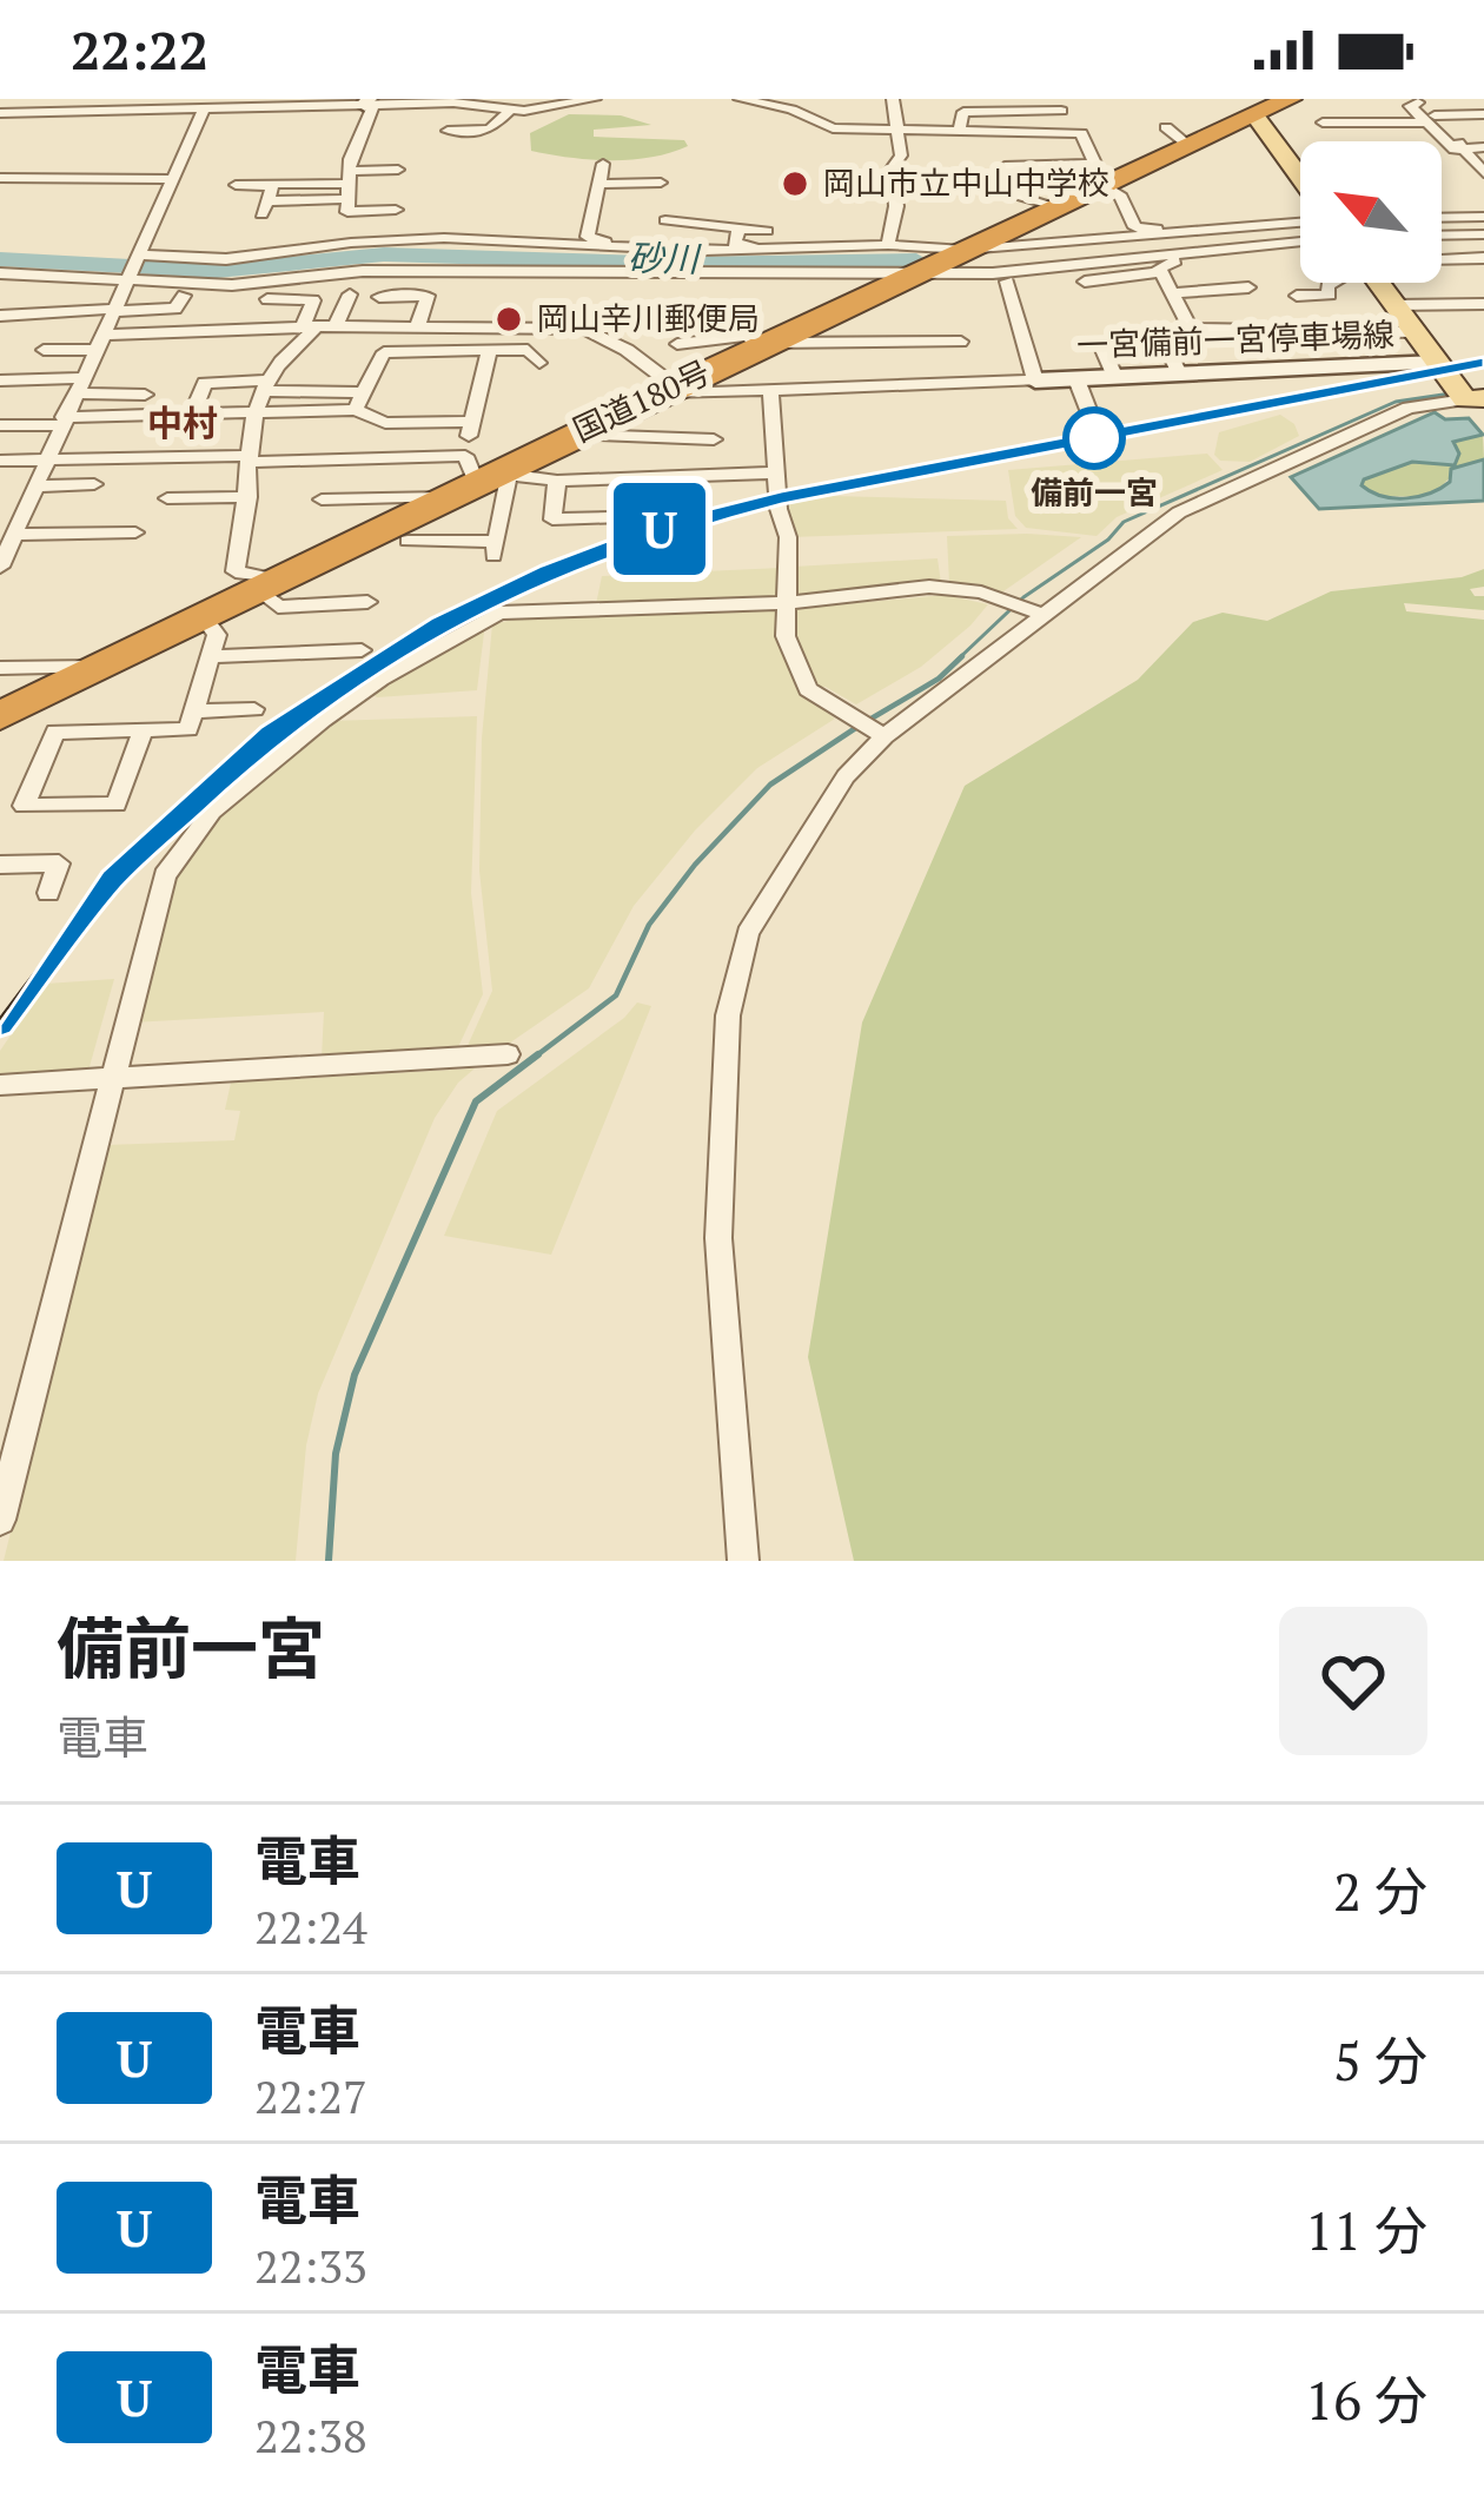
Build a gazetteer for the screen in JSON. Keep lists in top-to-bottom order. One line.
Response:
{"streets":{"highway":["国道180号"],"main road":["一宮備前一宮停車場線"]},"districts":["中村"],"water":["砂川"],"places":["岡山市立中山中学校","岡山辛川郵便局","備前一宮"],"north":"top left","page":{"status":"22:22","on_map":"U","heading":["備前一宮","電車"],"list":[{"mark":"U","name":"電車","note":"22:24","value":"2 分"},{"mark":"U","name":"電車","note":"22:27","value":"5 分"},{"mark":"U","name":"電車","note":"22:33","value":"11 分"},{"mark":"U","name":"電車","note":"22:38","value":"16 分"}]}}
